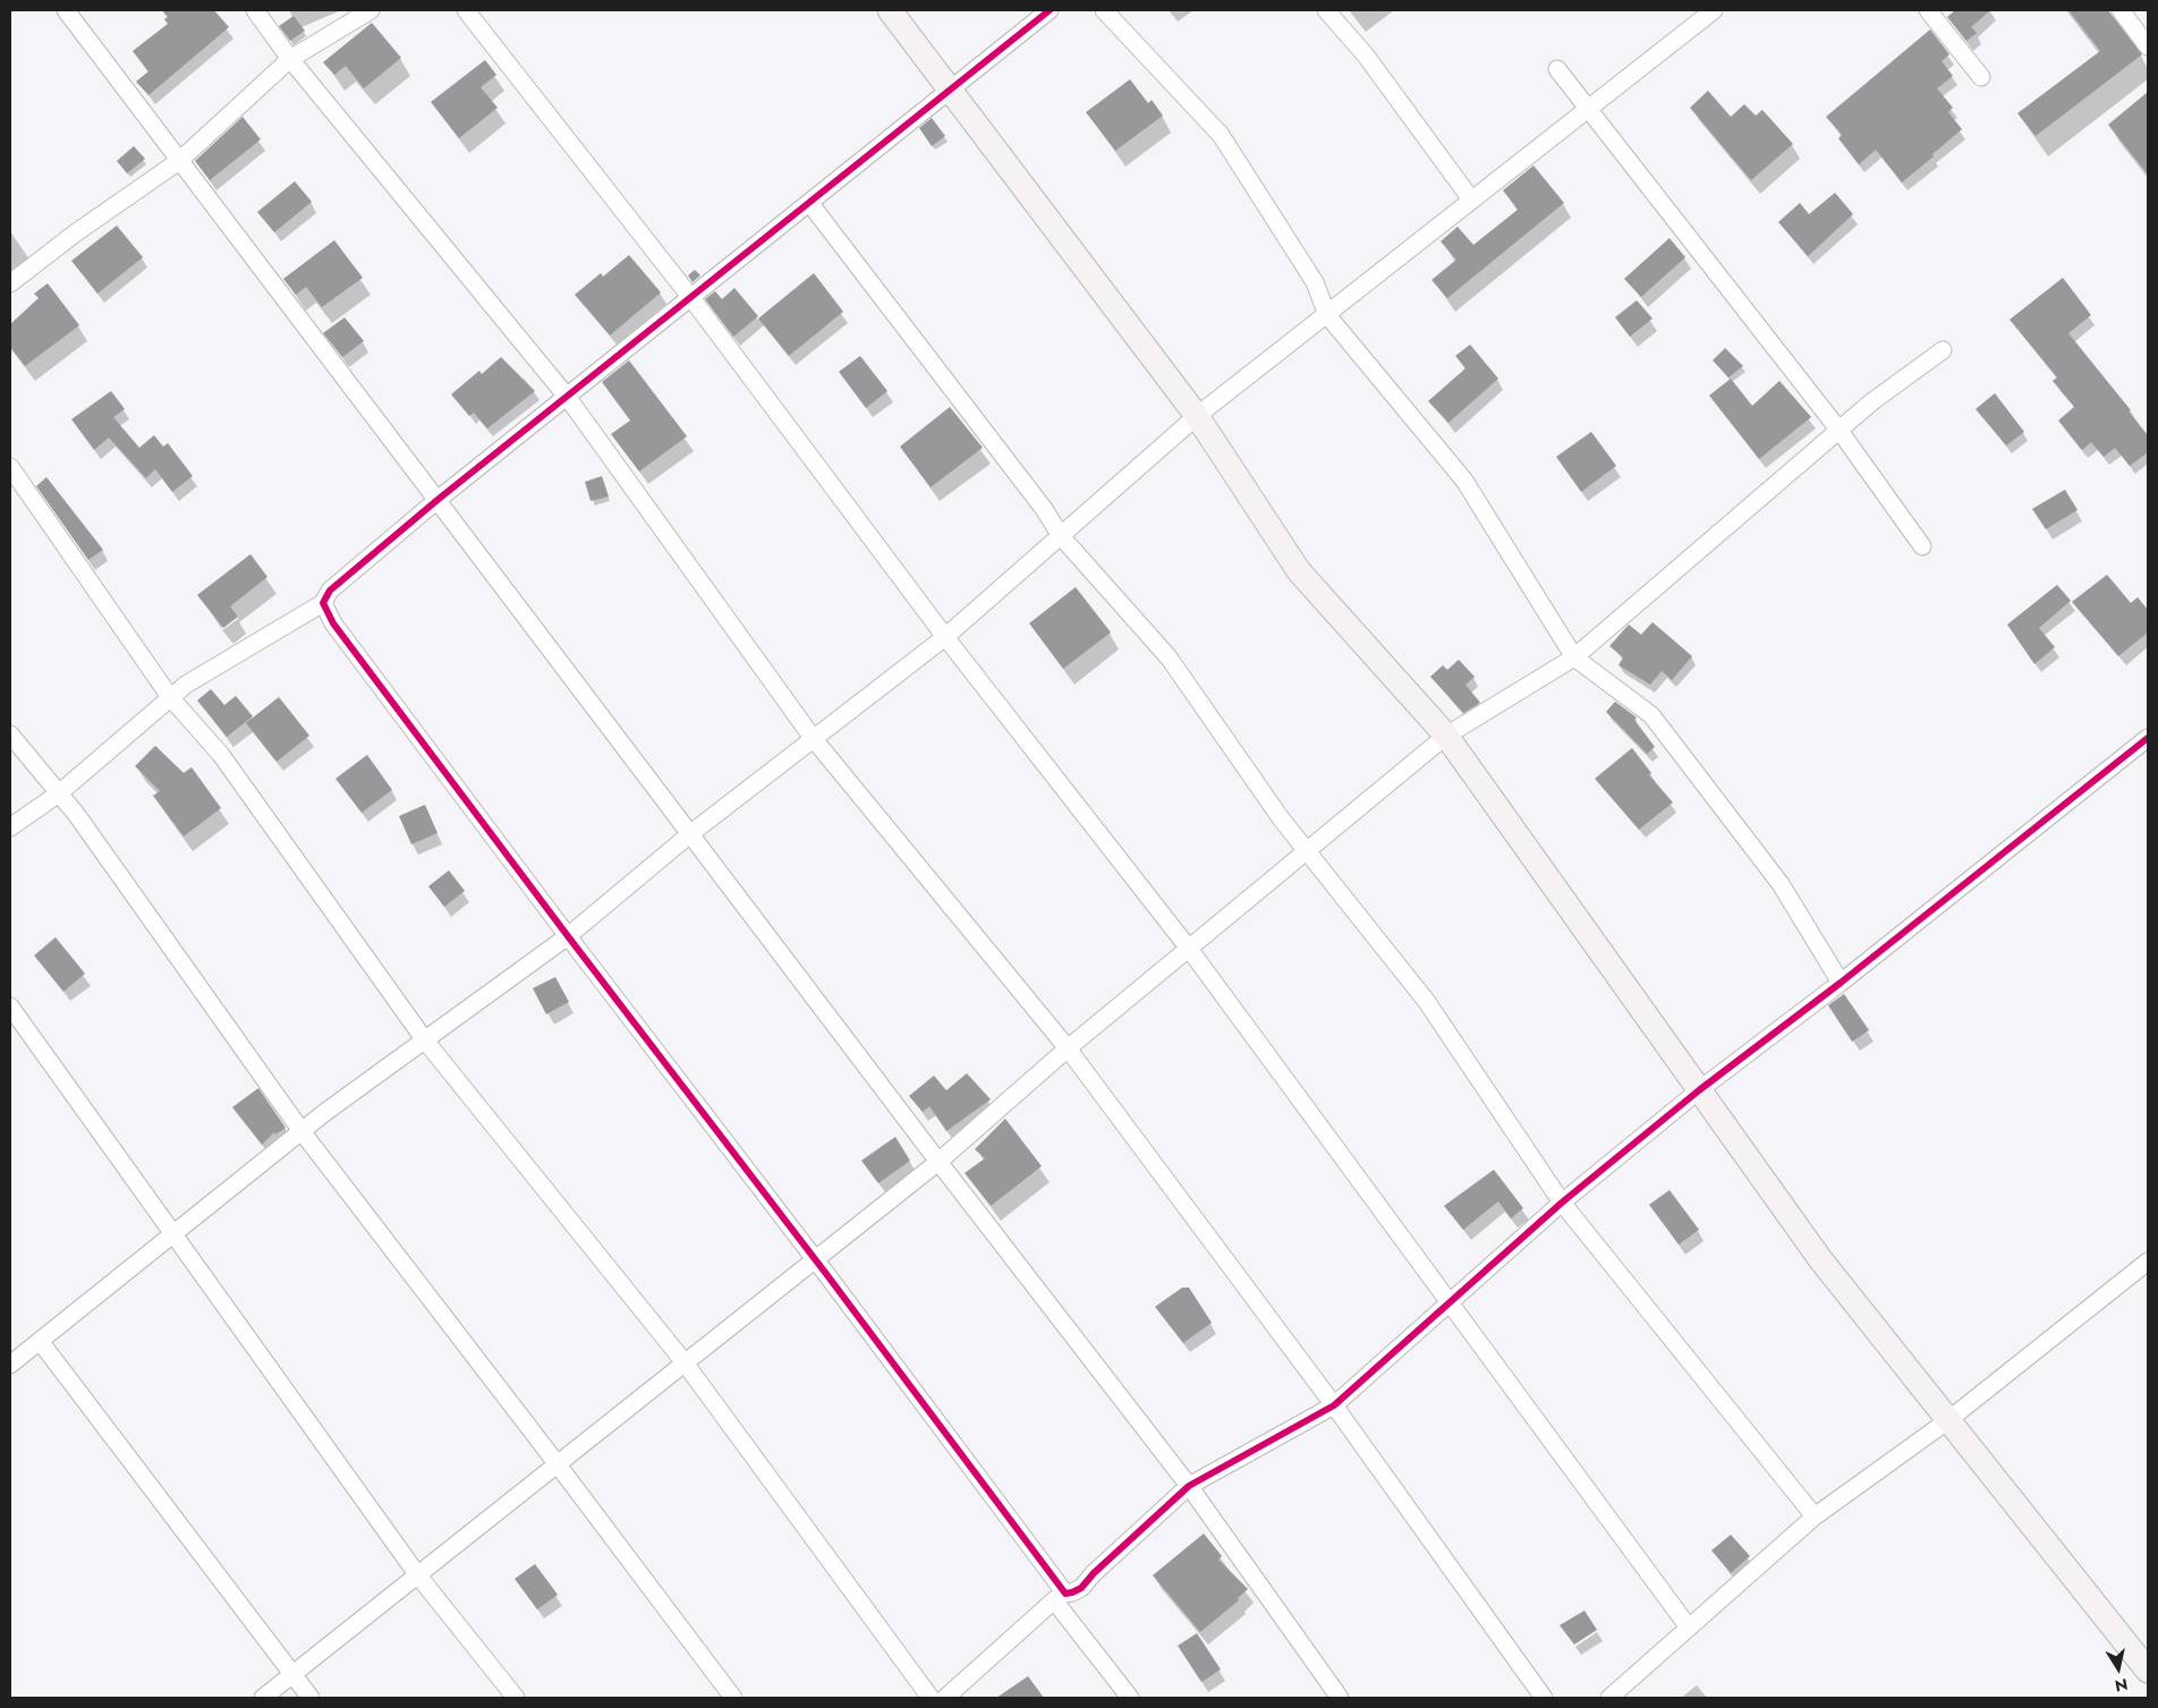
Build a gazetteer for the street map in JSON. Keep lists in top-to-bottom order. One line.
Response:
{"north":"bottom"}
